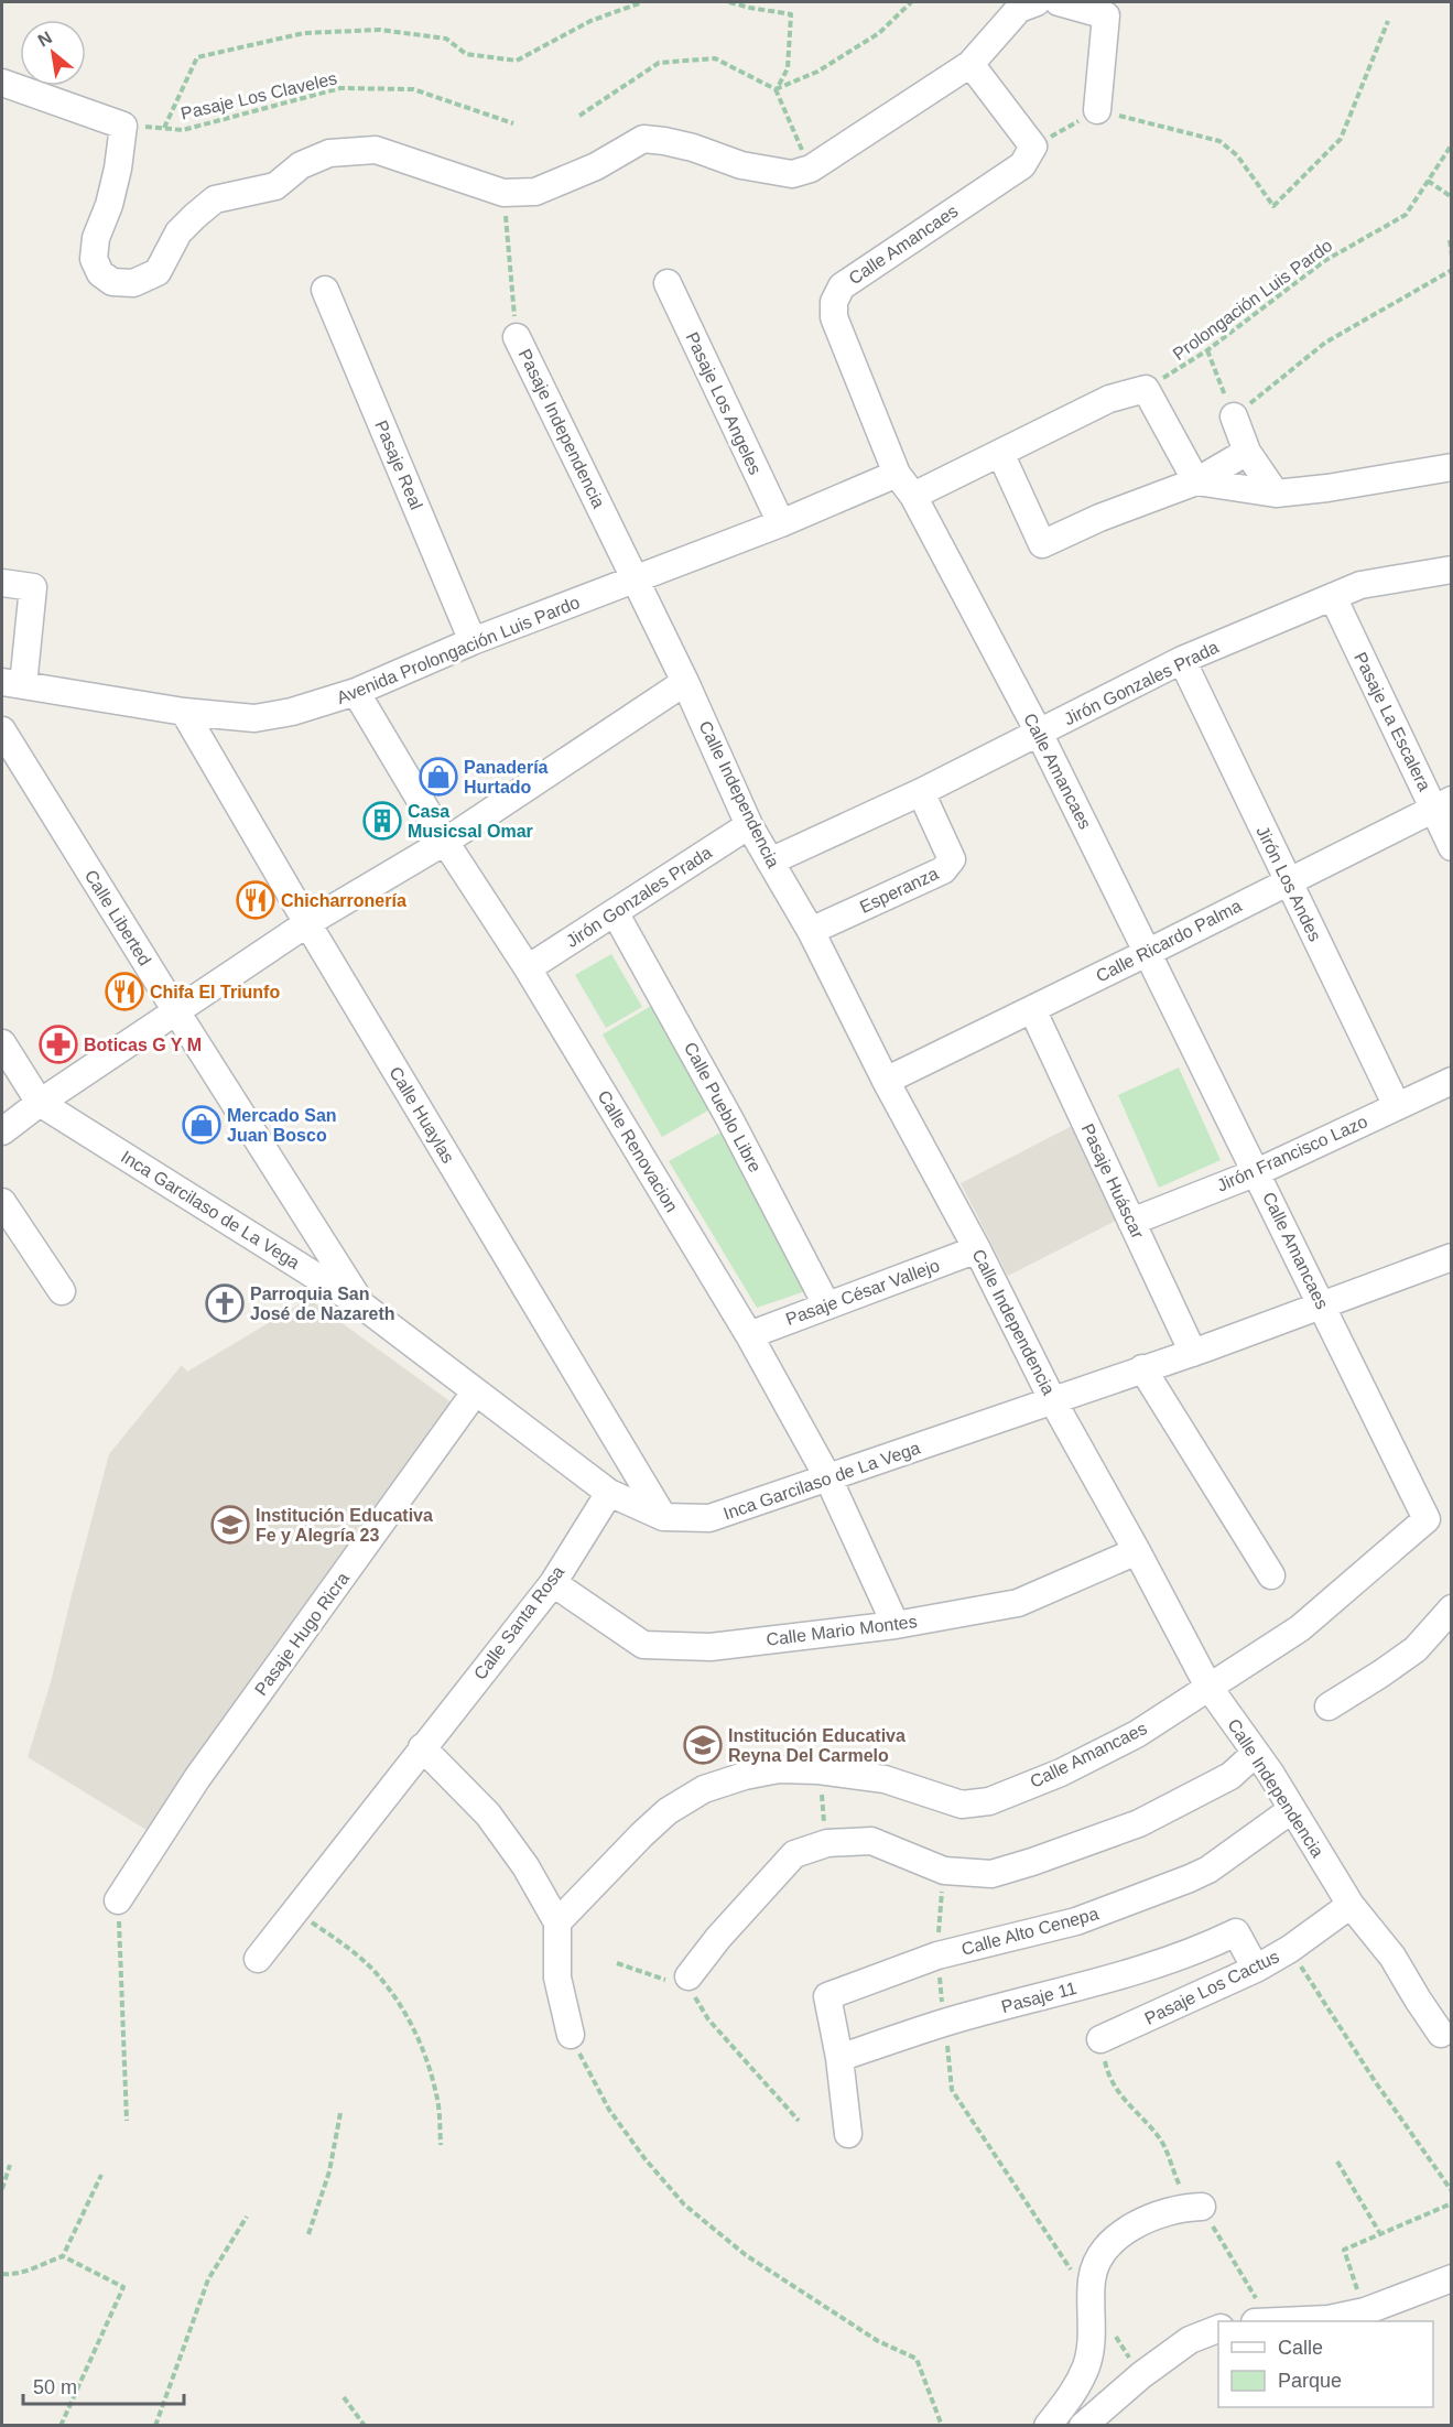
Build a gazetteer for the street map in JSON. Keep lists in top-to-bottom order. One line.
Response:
{"streets":{"street":["Calle Amancaes","Pasaje Los Angeles","Pasaje Independencia","Pasaje Real","Avenida Prolongación Luis Pardo","Jirón Gonzales Prada","Pasaje La Escalera","Calle Independencia","Jirón Los Andes","Esperanza","Calle Liberted","Calle Ricardo Palma","Calle Pueblo Libre","Calle Huaylas","Calle Renovacion","Jirón Francisco Lazo","Pasaje Huáscar","Inca Garcilaso de La Vega","Pasaje César Vallejo","Calle Santa Rosa","Calle Mario Montes","Pasaje Hugo Ricra","Calle Alto Cenepa","Pasaje Los Cactus","Pasaje 11"],"path":["Pasaje Los Claveles","Prolongación Luis Pardo"]},"crossings":[["Calle Amancaes","Avenida Prolongación Luis Pardo"],["Calle Amancaes","Jirón Gonzales Prada"],["Calle Amancaes","Calle Independencia"],["Calle Amancaes","Calle Ricardo Palma"],["Calle Amancaes","Jirón Francisco Lazo"],["Calle Amancaes","Inca Garcilaso de La Vega"],["Pasaje Los Angeles","Avenida Prolongación Luis Pardo"],["Pasaje Independencia","Avenida Prolongación Luis Pardo"],["Pasaje Independencia","Calle Independencia"],["Pasaje Real","Avenida Prolongación Luis Pardo"],["Avenida Prolongación Luis Pardo","Calle Independencia"],["Avenida Prolongación Luis Pardo","Calle Huaylas"],["Avenida Prolongación Luis Pardo","Calle Renovacion"],["Jirón Gonzales Prada","Pasaje La Escalera"],["Jirón Gonzales Prada","Calle Independencia"],["Jirón Gonzales Prada","Jirón Los Andes"],["Jirón Gonzales Prada","Esperanza"],["Jirón Gonzales Prada","Calle Pueblo Libre"],["Jirón Gonzales Prada","Calle Renovacion"],["Pasaje La Escalera","Calle Ricardo Palma"],["Calle Independencia","Esperanza"],["Calle Independencia","Calle Ricardo Palma"],["Calle Independencia","Inca Garcilaso de La Vega"],["Calle Independencia","Pasaje César Vallejo"],["Calle Independencia","Calle Mario Montes"],["Calle Independencia","Calle Alto Cenepa"],["Calle Independencia","Pasaje Los Cactus"],["Jirón Los Andes","Calle Ricardo Palma"],["Jirón Los Andes","Jirón Francisco Lazo"],["Calle Liberted","Inca Garcilaso de La Vega"],["Calle Ricardo Palma","Pasaje Huáscar"],["Calle Pueblo Libre","Pasaje César Vallejo"],["Calle Huaylas","Inca Garcilaso de La Vega"],["Calle Renovacion","Inca Garcilaso de La Vega"],["Calle Renovacion","Pasaje César Vallejo"],["Calle Renovacion","Calle Mario Montes"],["Jirón Francisco Lazo","Pasaje Huáscar"],["Pasaje Huáscar","Inca Garcilaso de La Vega"],["Inca Garcilaso de La Vega","Calle Santa Rosa"],["Inca Garcilaso de La Vega","Pasaje Hugo Ricra"],["Calle Santa Rosa","Calle Mario Montes"],["Calle Alto Cenepa","Pasaje 11"],["Pasaje Los Cactus","Pasaje 11"]],"places":{"shop":["Panadería Hurtado","Mercado San Juan Bosco"],"building":["Casa Musicsal Omar"],"restaurant":["Chicharronería","Chifa El Triunfo"],"pharmacy":["Boticas G Y M"],"church":["Parroquia San José de Nazareth"],"school or university":["Institución Educativa Fe y Alegría 23","Institución Educativa Reyna Del Carmelo"]},"legend":["Calle","Parque"],"scale_bar":"50 m","north":"top left"}
